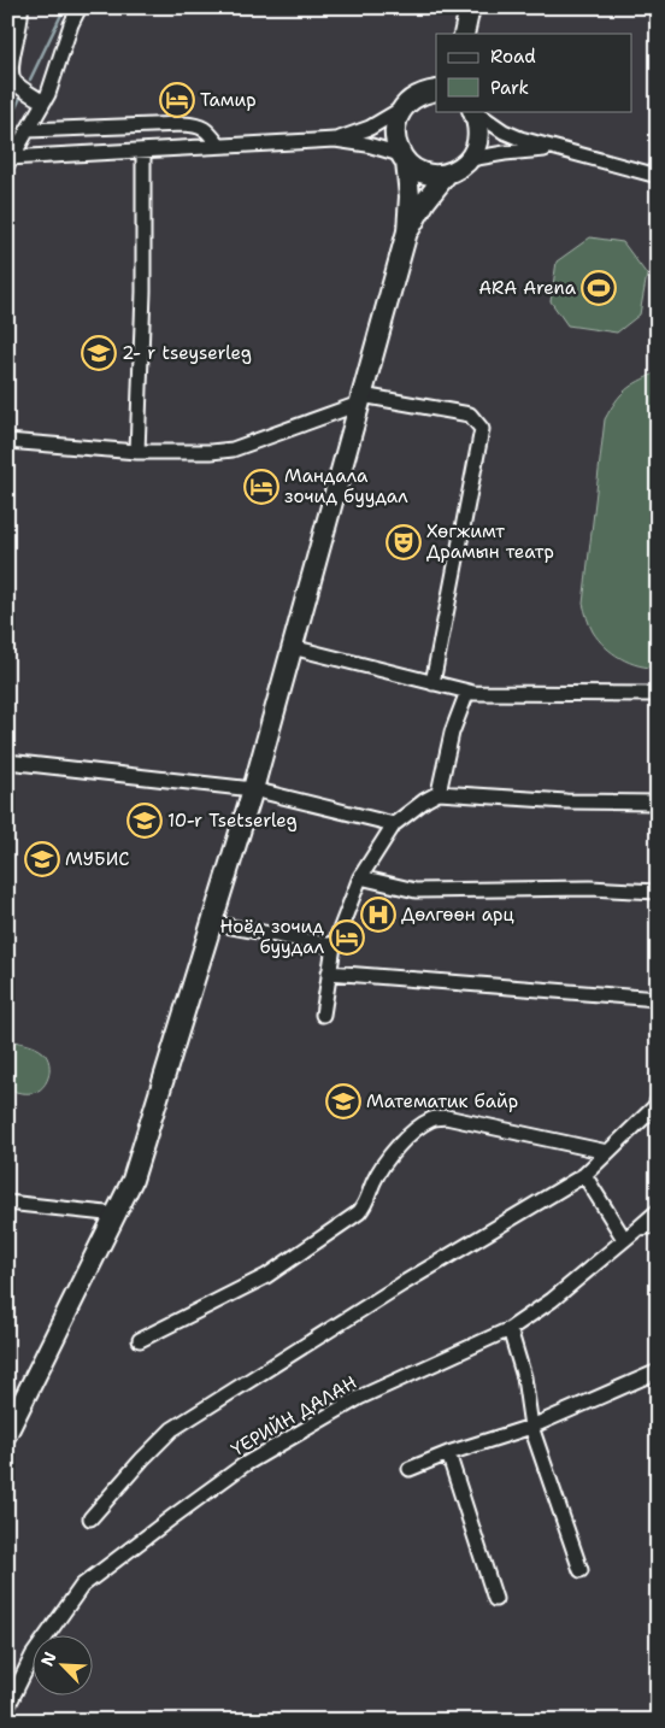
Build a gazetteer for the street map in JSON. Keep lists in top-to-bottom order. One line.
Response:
{"streets":{"street":["ҮЕРИЙН ДАЛАН"]},"places":{"hotel":["Тамир","Мандала зочид буудал","Ноёд зочид буудал"],"sports":["ARA Arena"],"school or university":["2- r tseyserleg","10-r Tsetserleg","МУБИС","Математик байр"],"theatre":["Хөгжимт Драмын театр"],"hospital":["Дөлгөөн арц"]},"legend":["Road","Park"],"north":"top left"}
